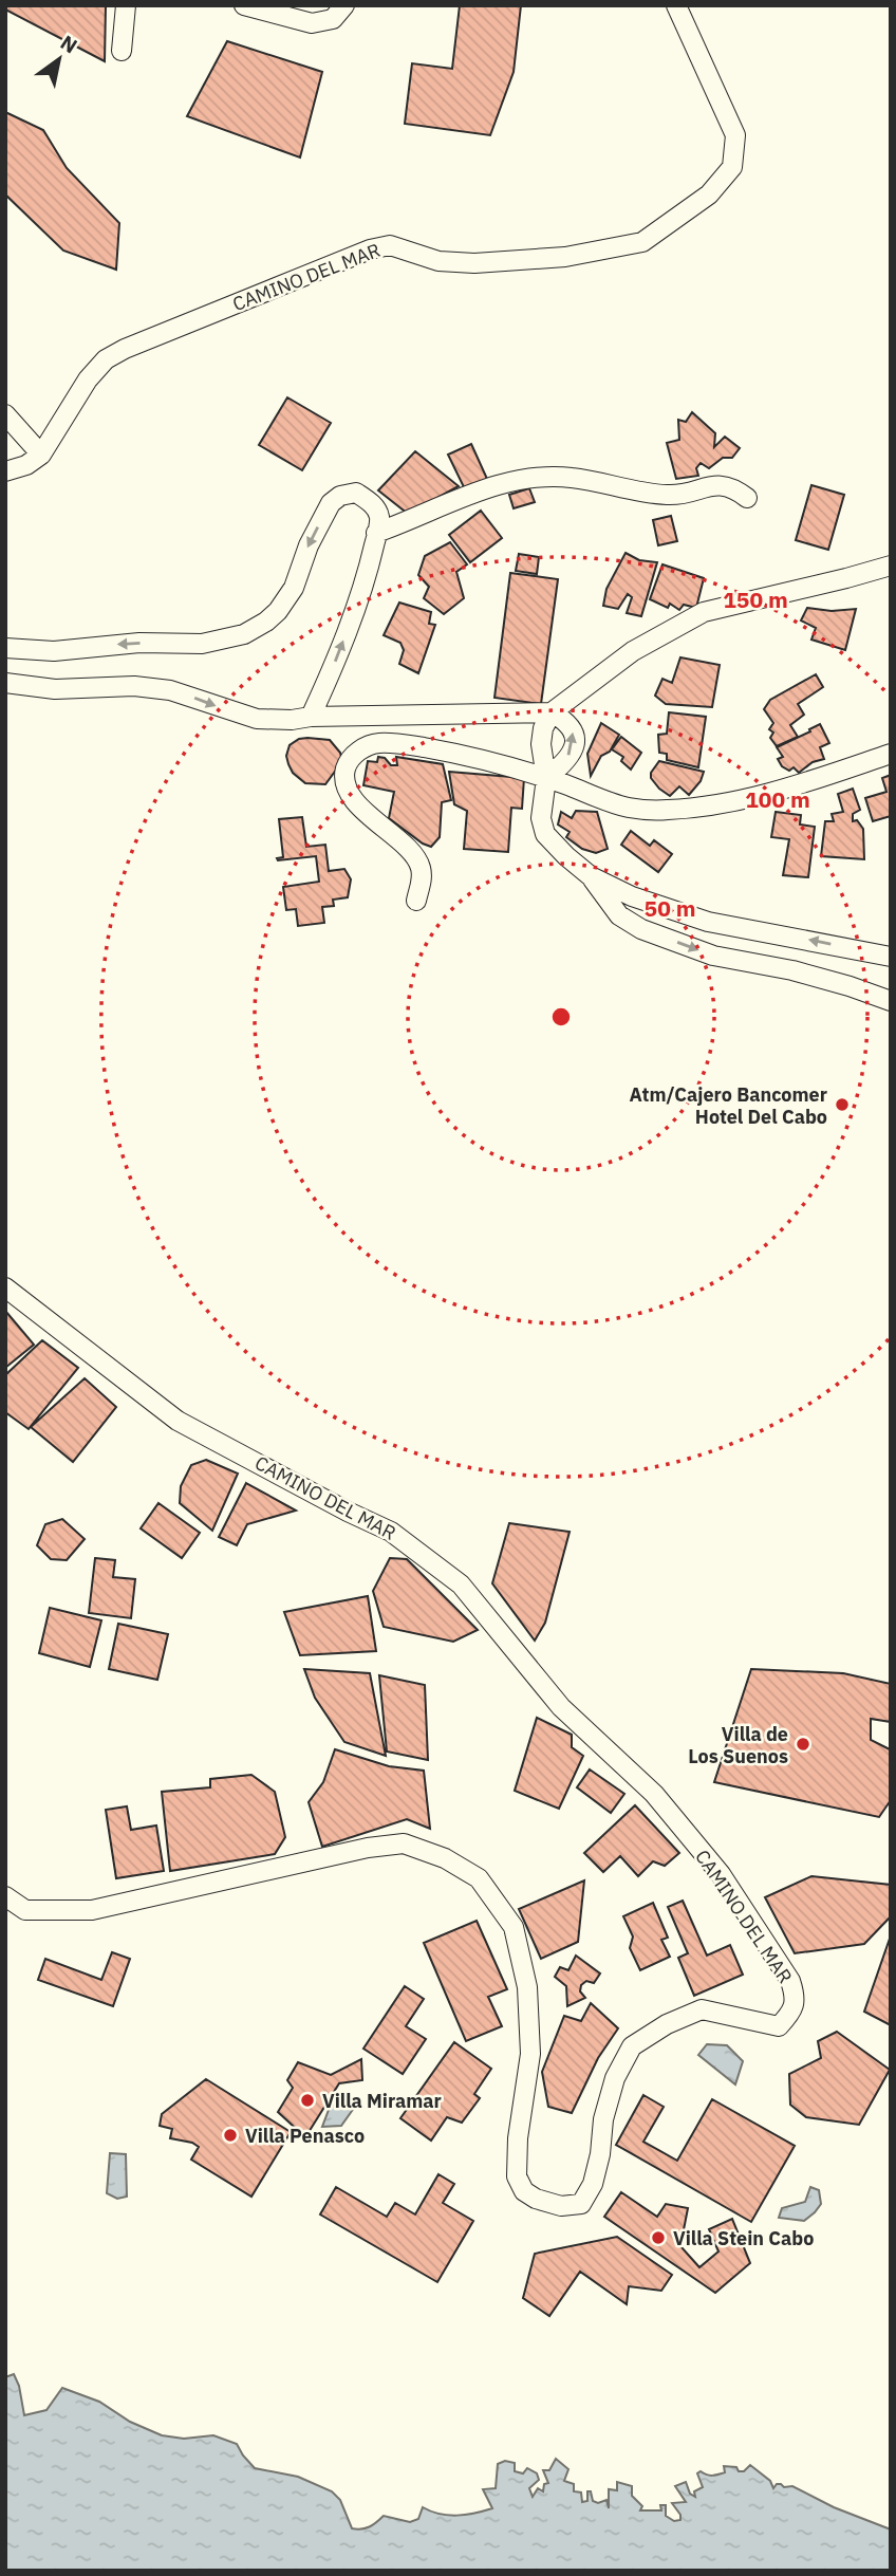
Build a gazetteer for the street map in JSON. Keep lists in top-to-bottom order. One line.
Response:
{"streets":{"street":["CAMINO DEL MAR"]},"places":["Atm/Cajero Bancomer Hotel Del Cabo","Villa de Los Suenos","Villa Miramar","Villa Penasco","Villa Stein Cabo"],"north":"top right","rings":["150 m","100 m","50 m"]}
